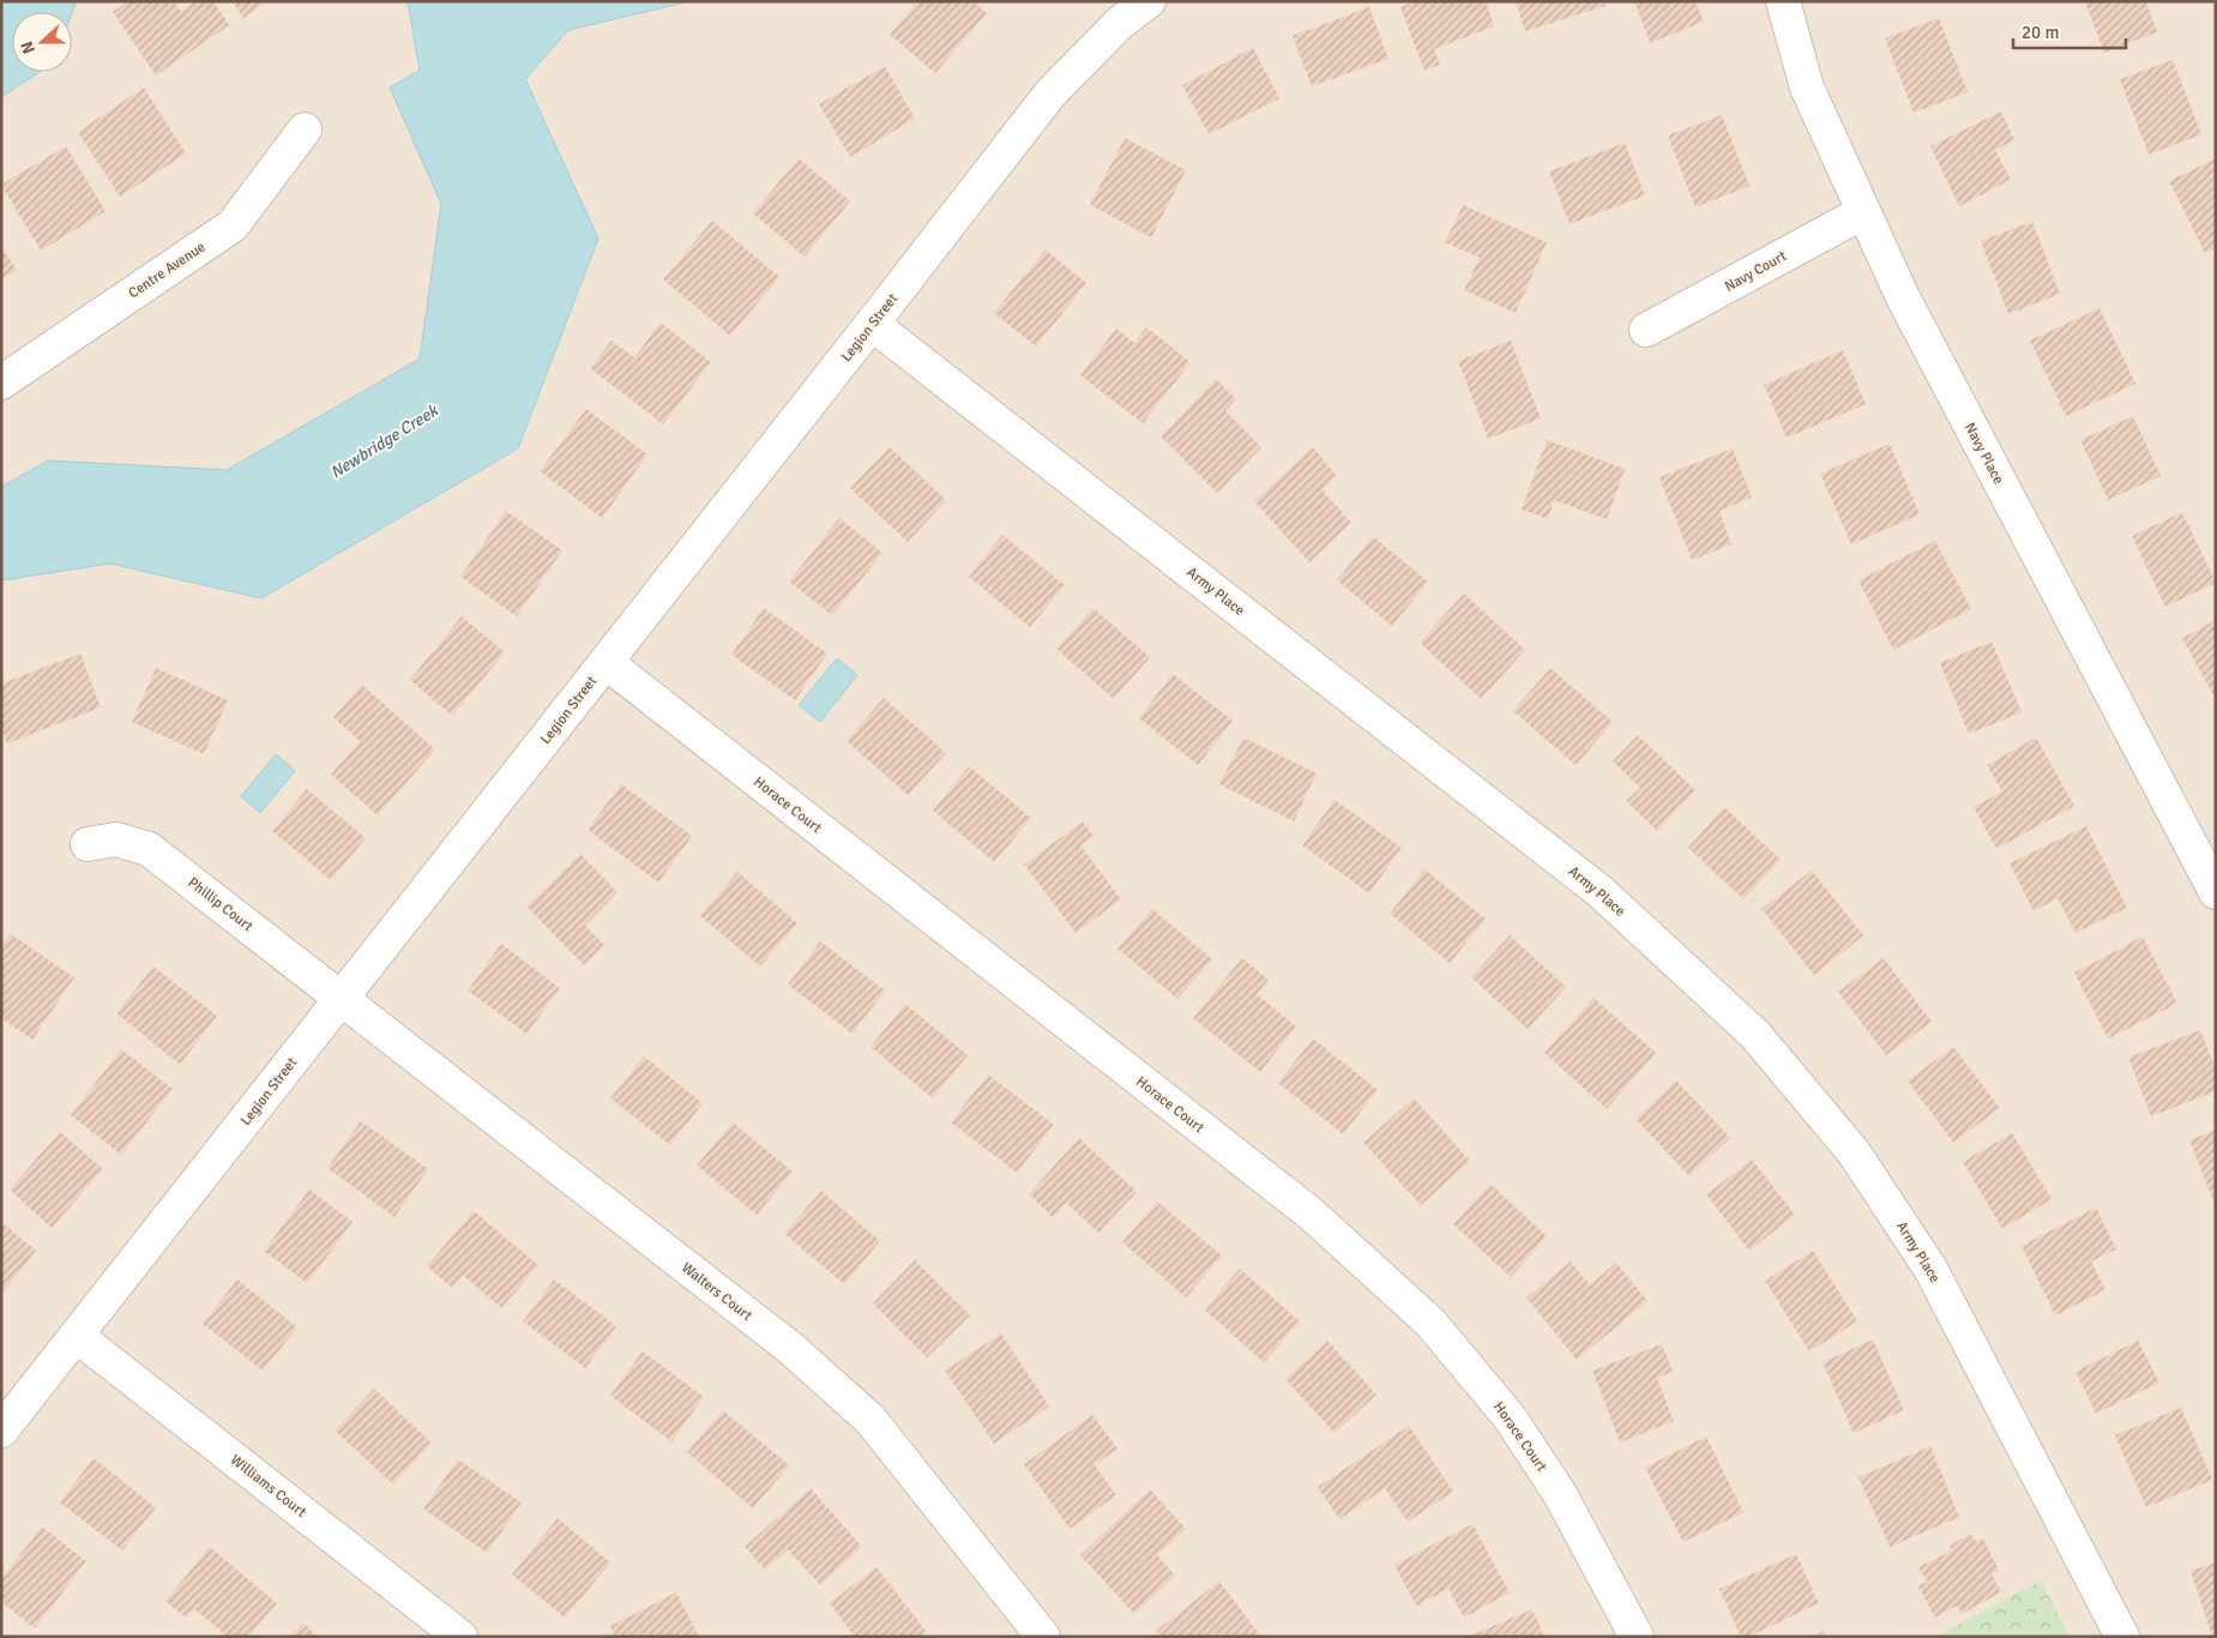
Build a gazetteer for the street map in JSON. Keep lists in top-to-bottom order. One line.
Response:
{"streets":{"street":["Centre Avenue","Navy Court","Legion Street","Navy Place","Army Place","Horace Court","Phillip Court","Walters Court","Williams Court"]},"crossings":[["Navy Court","Navy Place"],["Legion Street","Army Place"],["Legion Street","Horace Court"],["Legion Street","Phillip Court"],["Legion Street","Walters Court"],["Legion Street","Williams Court"],["Phillip Court","Walters Court"]],"water":["Newbridge Creek"],"scale_bar":"20 m","north":"left"}
